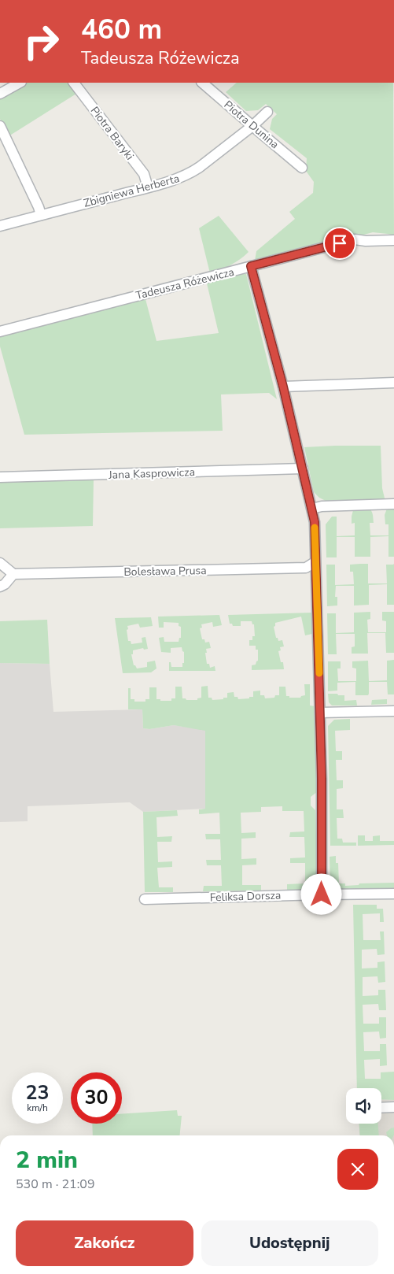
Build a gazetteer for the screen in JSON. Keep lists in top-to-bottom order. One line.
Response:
{"streets":{"street":["Piotra Dunina","Piotra Baryki","Zbigniewa Herberta","Tadeusza Różewicza","Jana Kasprowicza","Bolesława Prusa","Feliksa Dorsza"]},"crossings":[["Piotra Dunina","Zbigniewa Herberta"],["Piotra Baryki","Zbigniewa Herberta"]],"page":{"turn":["460 m","Tadeusza Różewicza"],"speed":"23 km/h","limit":"30","heading":["2 min","530 m · 21:09"],"buttons":["Zakończ","Udostępnij"]}}
